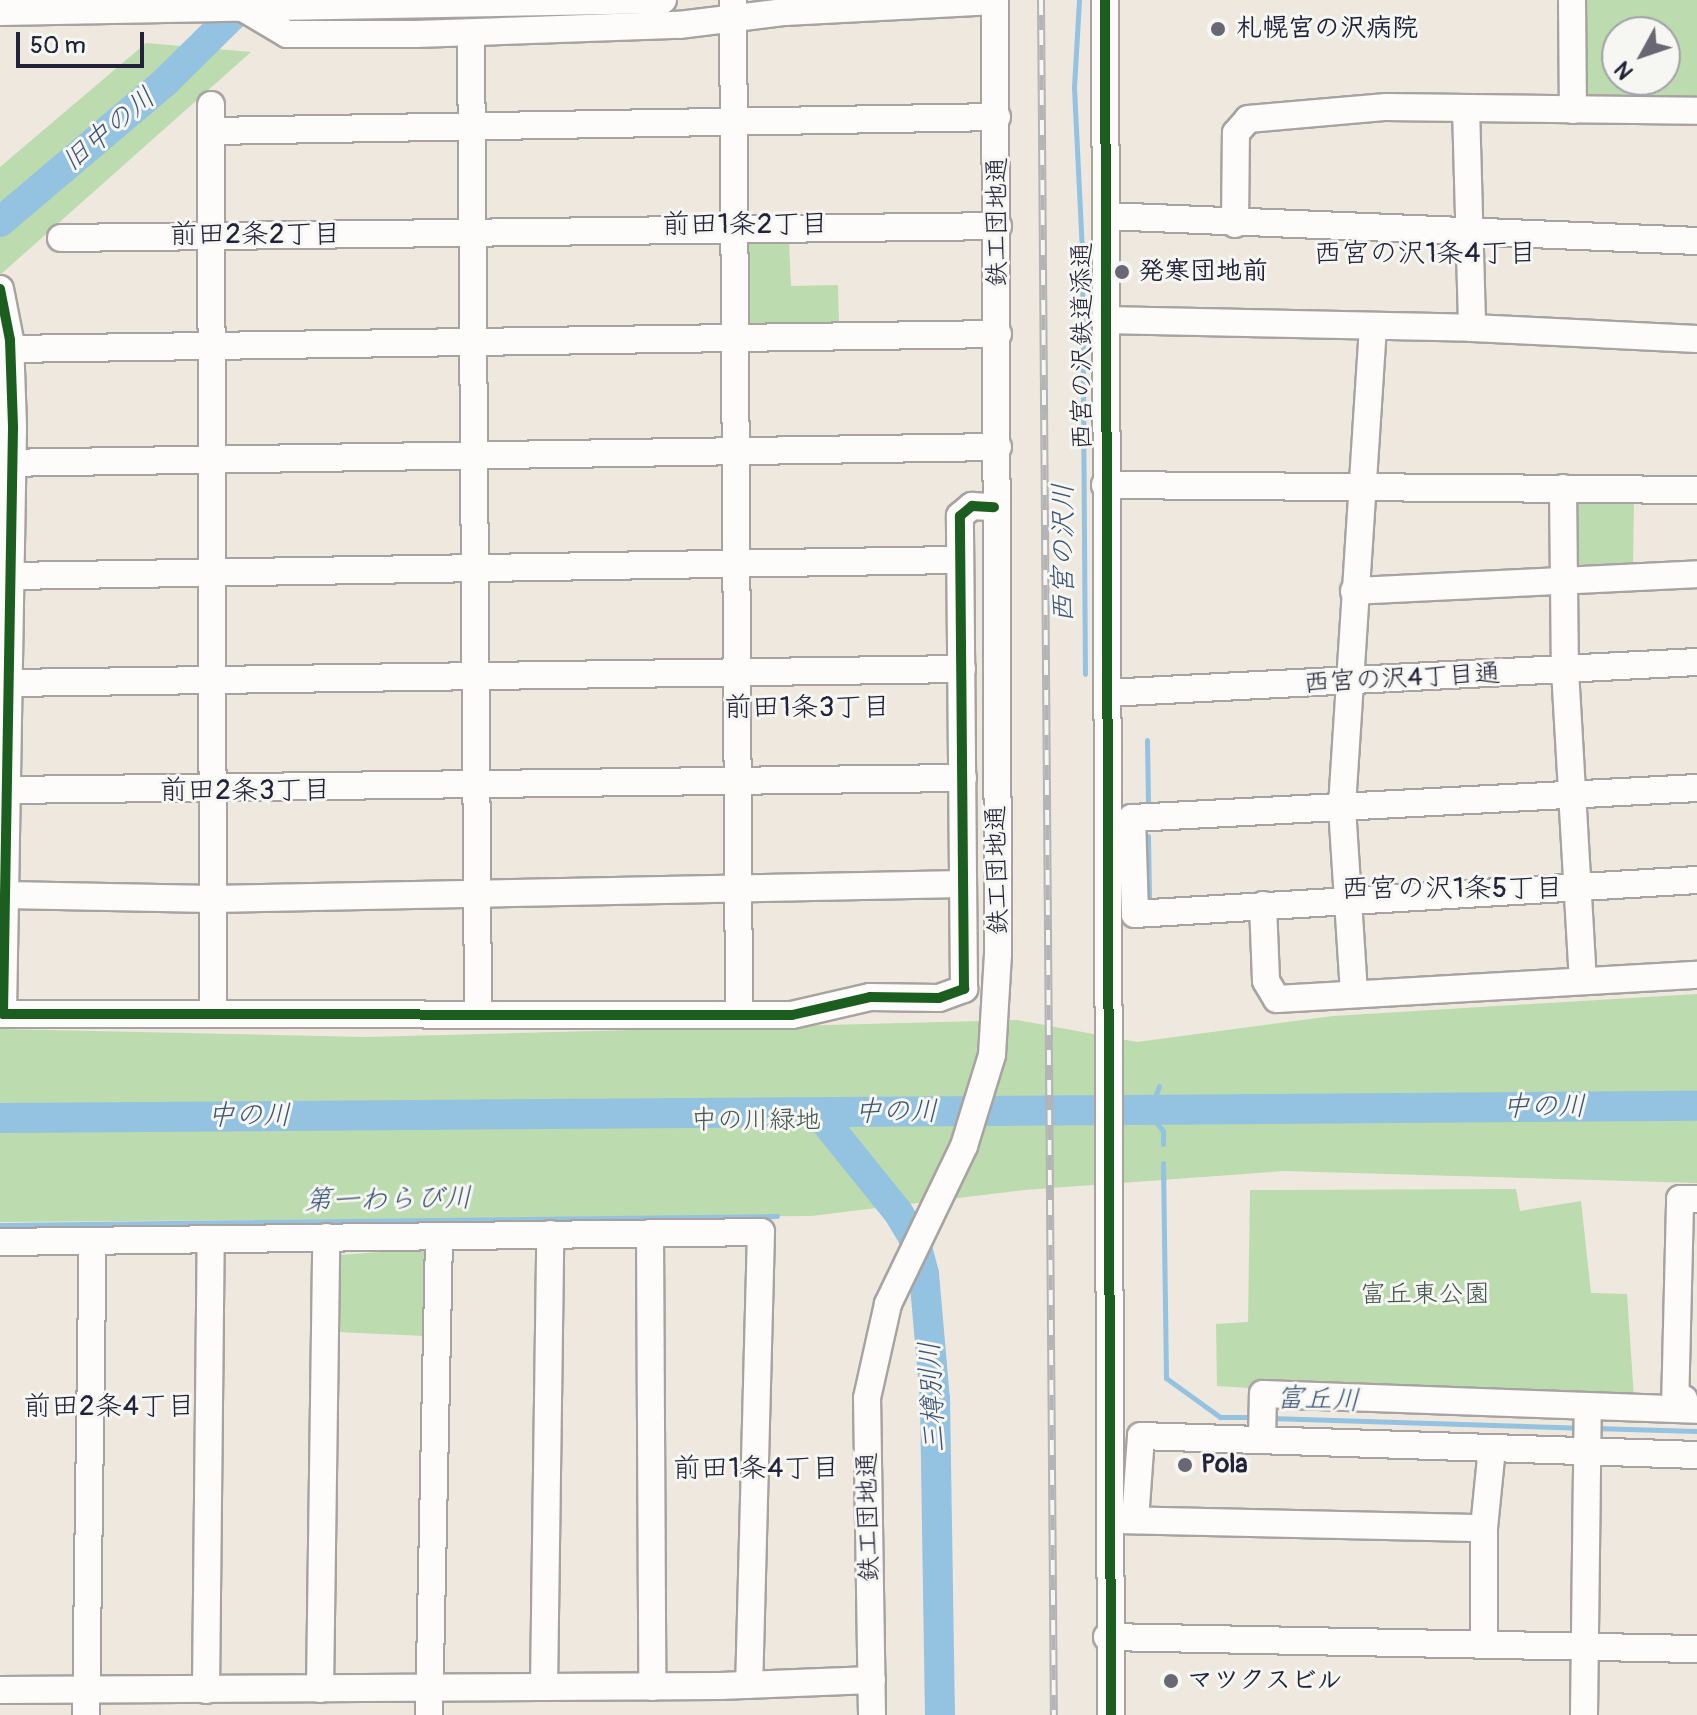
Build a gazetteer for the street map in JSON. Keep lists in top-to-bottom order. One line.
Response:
{"streets":{"street":["鉄工団地通","西宮の沢鉄道添通","西宮の沢4丁目通"]},"crossings":[["西宮の沢鉄道添通","西宮の沢4丁目通"]],"districts":["前田1条2丁目","前田2条2丁目","西宮の沢1条4丁目","前田1条3丁目","前田2条3丁目","西宮の沢1条5丁目","前田2条4丁目","前田1条4丁目"],"water":["旧中の川","西宮の沢川","中の川","第一わらび川","三樽別川","富丘川"],"parks":["中の川緑地","富丘東公園"],"places":["札幌宮の沢病院","発寒団地前","Pola","マツクスビル"],"scale_bar":"50 m","north":"bottom left"}
